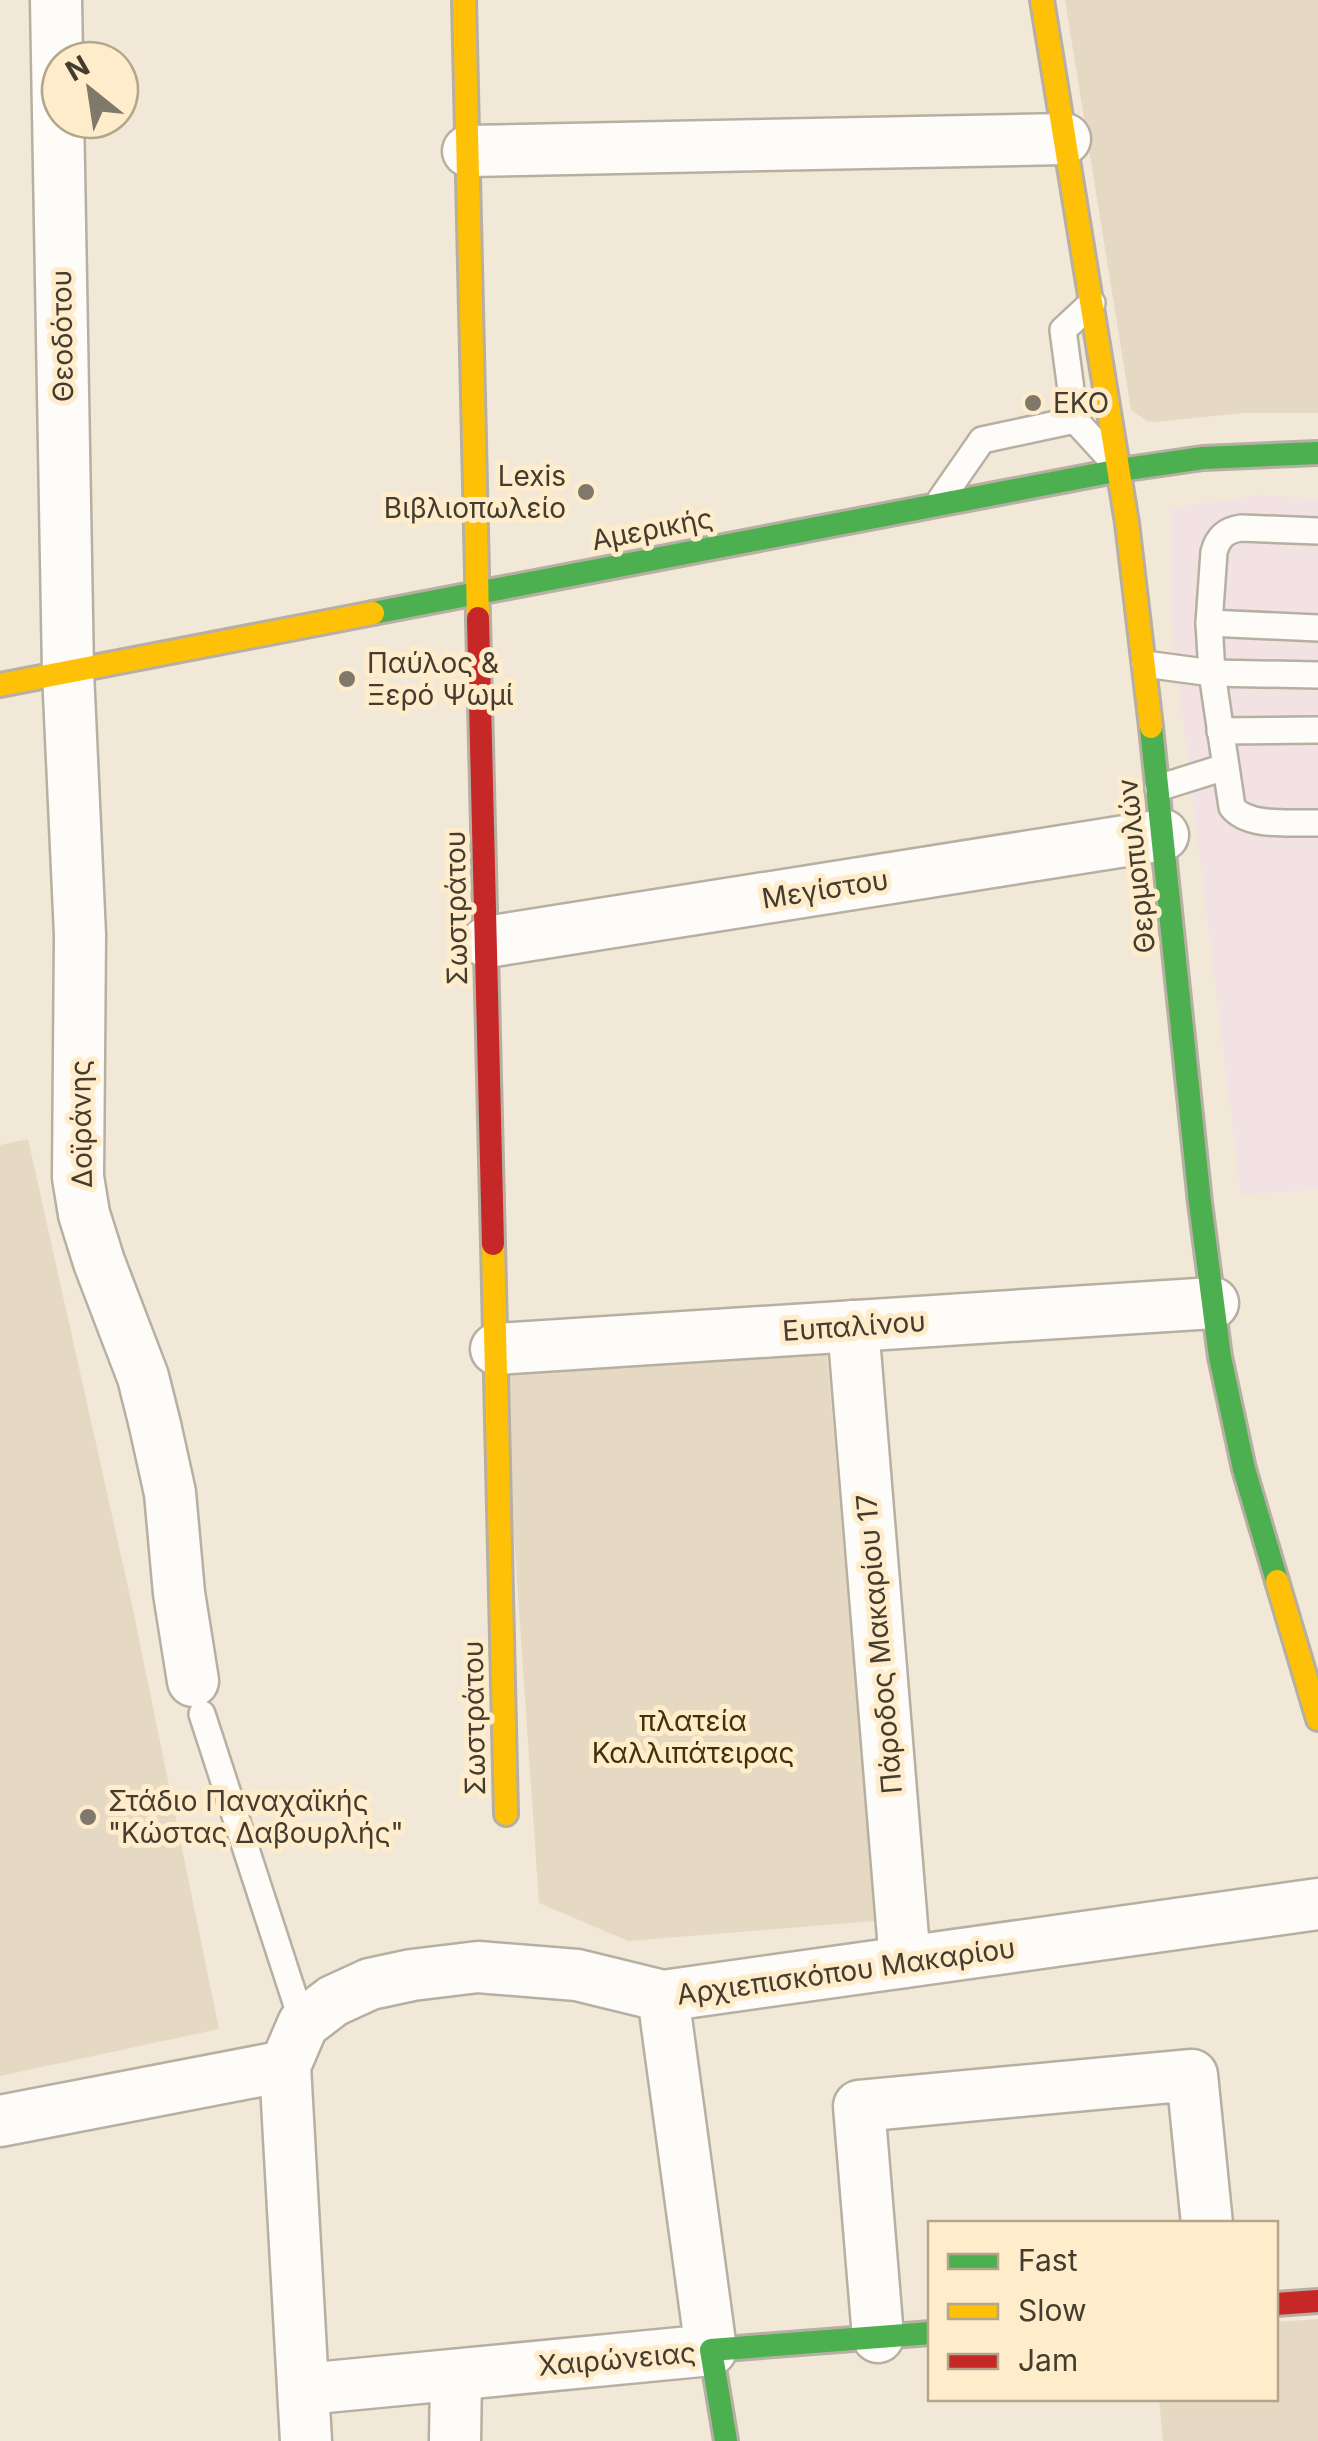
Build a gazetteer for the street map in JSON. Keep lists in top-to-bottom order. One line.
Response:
{"streets":{"street":["Θεοδότου","Αμερικής","Θερμοπυλών","Μεγίστου","Σωστράτου","Δοϊράνης","Ευπαλίνου","Πάροδος Μακαρίου 17","Αρχιεπισκόπου Μακαρίου","Χαιρώνειας"]},"crossings":[["Θεοδότου","Αμερικής"],["Θεοδότου","Δοϊράνης"],["Αμερικής","Θερμοπυλών"],["Αμερικής","Σωστράτου"],["Αμερικής","Δοϊράνης"],["Θερμοπυλών","Μεγίστου"],["Θερμοπυλών","Ευπαλίνου"],["Μεγίστου","Σωστράτου"],["Σωστράτου","Ευπαλίνου"],["Ευπαλίνου","Πάροδος Μακαρίου 17"],["Πάροδος Μακαρίου 17","Αρχιεπισκόπου Μακαρίου"]],"parks":["πλατεία Καλλιπάτειρας"],"places":["EKO","Lexis Βιβλιοπωλείο","Παύλος & Ξερό Ψωμί","Στάδιο Παναχαϊκής \"Κώστας Δαβουρλής\""],"legend":["Fast","Slow","Jam"],"north":"top left"}
